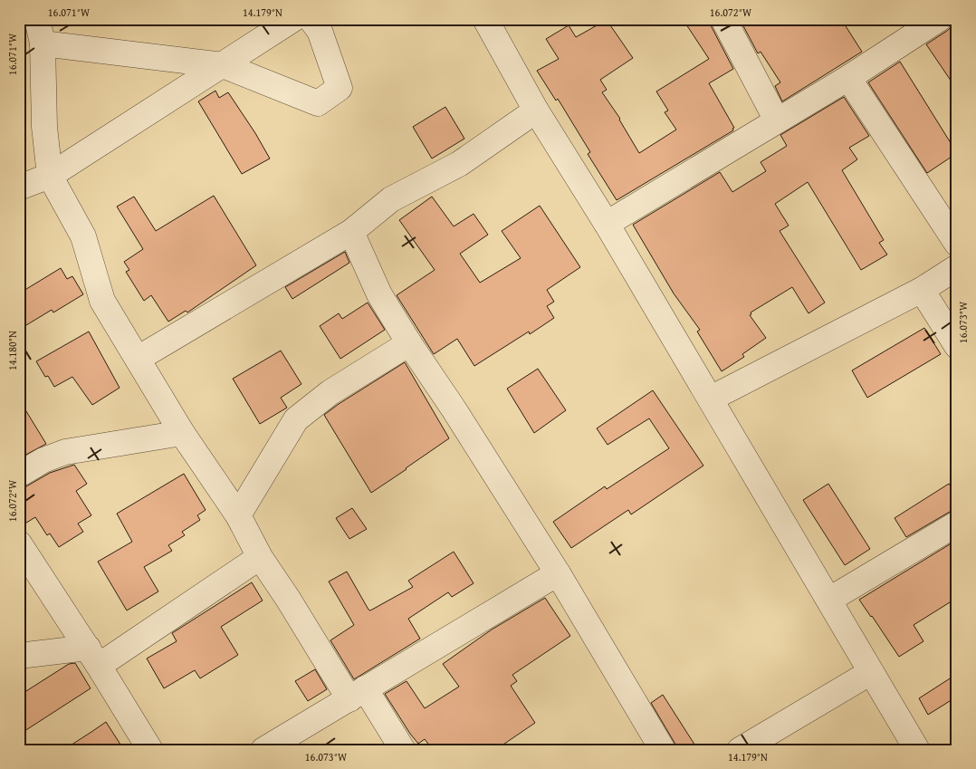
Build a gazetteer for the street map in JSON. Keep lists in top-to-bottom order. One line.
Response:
{"coordinates":["16.071°W","14.179°N","16.072°W","16.073°W","14.180°N"]}
